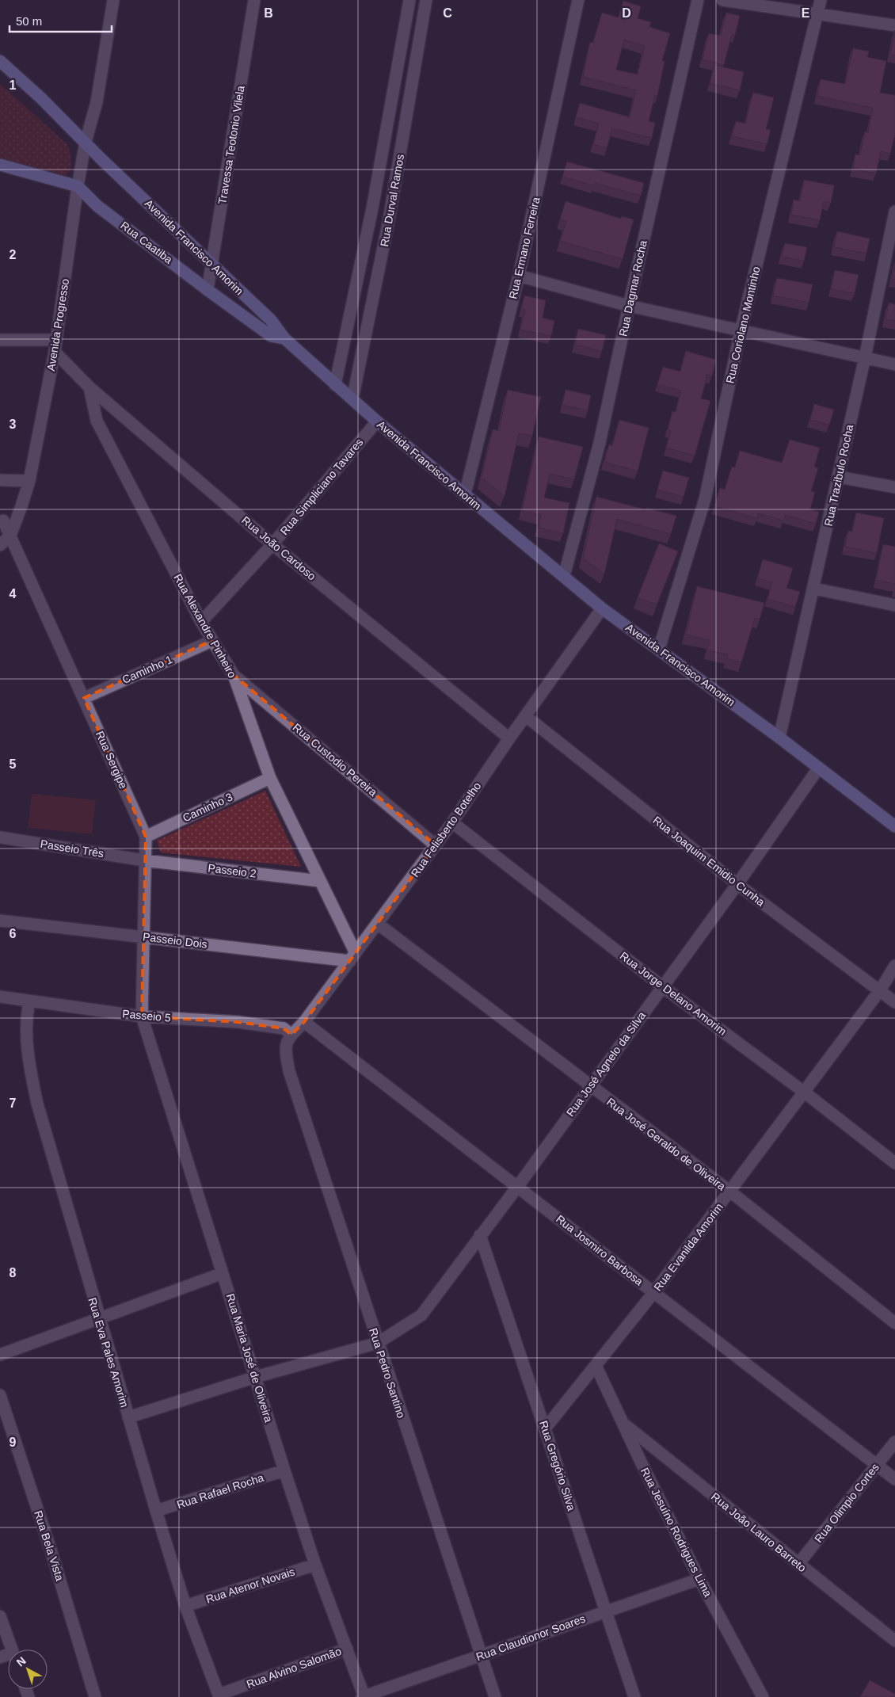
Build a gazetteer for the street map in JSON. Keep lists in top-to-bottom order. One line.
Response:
{"streets":{"main road":["Rua Caatiba","Avenida Francisco Amorim"],"street":["Travessa Teotonio Vilela","Rua Durval Ramos","Rua Ermano Ferreira","Rua Dagmar Rocha","Avenida Progresso","Rua Coriolano Montinho","Rua Trazibulo Rocha","Rua Simpliciano Tavares","Rua João Cardoso","Rua Alexandre Pinheiro","Caminho 1","Rua Sergipe","Rua Custodio Pereira","Caminho 3","Rua Felisberto Botelho","Passeio Três","Rua Joaquim Emidio Cunha","Passeio 2","Passeio Dois","Rua Jorge Delano Amorim","Passeio 5","Rua José Agnelo da Silva","Rua José Geraldo de Oliveira","Rua Evanilda Amorim","Rua Josmiro Barbosa","Rua Eva Pales Amorim","Rua Maria José de Oliveira","Rua Pedro Santino","Rua Gregório Silva","Rua Rafael Rocha","Rua Olimpio Cortes","Rua Jesuíno Rodrigues Lima","Rua João Lauro Barreto","Rua Bela Vista","Rua Atenor Novais","Rua Claudionor Soares","Rua Alvino Salomão"]},"crossings":[["Travessa Teotonio Vilela","Rua Caatiba"],["Travessa Teotonio Vilela","Avenida Francisco Amorim"],["Rua Durval Ramos","Avenida Francisco Amorim"],["Rua Caatiba","Avenida Francisco Amorim"],["Rua Caatiba","Avenida Progresso"],["Avenida Francisco Amorim","Rua Ermano Ferreira"],["Avenida Francisco Amorim","Rua Dagmar Rocha"],["Avenida Francisco Amorim","Avenida Progresso"],["Avenida Francisco Amorim","Rua Coriolano Montinho"],["Avenida Francisco Amorim","Rua Trazibulo Rocha"],["Avenida Francisco Amorim","Rua Simpliciano Tavares"],["Avenida Francisco Amorim","Rua Felisberto Botelho"],["Avenida Francisco Amorim","Rua José Agnelo da Silva"],["Avenida Progresso","Rua João Cardoso"],["Avenida Progresso","Rua Sergipe"],["Rua Simpliciano Tavares","Rua João Cardoso"],["Rua Simpliciano Tavares","Rua Alexandre Pinheiro"],["Rua João Cardoso","Rua Alexandre Pinheiro"],["Rua João Cardoso","Rua Felisberto Botelho"],["Rua Alexandre Pinheiro","Caminho 1"],["Rua Alexandre Pinheiro","Rua Custodio Pereira"],["Rua Alexandre Pinheiro","Caminho 3"],["Rua Alexandre Pinheiro","Rua Felisberto Botelho"],["Rua Alexandre Pinheiro","Passeio 2"],["Rua Alexandre Pinheiro","Passeio Dois"],["Caminho 1","Rua Sergipe"],["Rua Sergipe","Caminho 3"],["Rua Sergipe","Passeio Três"],["Rua Sergipe","Passeio 2"],["Rua Sergipe","Passeio Dois"],["Rua Sergipe","Passeio 5"],["Rua Sergipe","Rua Maria José de Oliveira"],["Rua Custodio Pereira","Rua Felisberto Botelho"],["Rua Felisberto Botelho","Rua Joaquim Emidio Cunha"],["Rua Felisberto Botelho","Passeio Dois"],["Rua Felisberto Botelho","Rua Jorge Delano Amorim"],["Rua Felisberto Botelho","Passeio 5"],["Rua Felisberto Botelho","Rua José Geraldo de Oliveira"],["Rua Felisberto Botelho","Rua Josmiro Barbosa"],["Rua Felisberto Botelho","Rua Pedro Santino"],["Passeio Três","Passeio 2"],["Rua Joaquim Emidio Cunha","Rua José Agnelo da Silva"],["Rua Joaquim Emidio Cunha","Rua Evanilda Amorim"],["Rua Jorge Delano Amorim","Rua José Agnelo da Silva"],["Rua Jorge Delano Amorim","Rua Evanilda Amorim"],["Passeio 5","Rua Eva Pales Amorim"],["Passeio 5","Rua Maria José de Oliveira"],["Rua José Agnelo da Silva","Rua José Geraldo de Oliveira"],["Rua José Agnelo da Silva","Rua Josmiro Barbosa"],["Rua José Agnelo da Silva","Rua Eva Pales Amorim"],["Rua José Agnelo da Silva","Rua Maria José de Oliveira"],["Rua José Agnelo da Silva","Rua Pedro Santino"],["Rua José Agnelo da Silva","Rua Gregório Silva"],["Rua José Geraldo de Oliveira","Rua Evanilda Amorim"],["Rua Evanilda Amorim","Rua Josmiro Barbosa"],["Rua Evanilda Amorim","Rua Gregório Silva"],["Rua Evanilda Amorim","Rua Jesuíno Rodrigues Lima"],["Rua Josmiro Barbosa","Rua Olimpio Cortes"],["Rua Eva Pales Amorim","Rua Rafael Rocha"],["Rua Eva Pales Amorim","Rua Atenor Novais"],["Rua Eva Pales Amorim","Rua Alvino Salomão"],["Rua Maria José de Oliveira","Rua Rafael Rocha"],["Rua Maria José de Oliveira","Rua Atenor Novais"],["Rua Maria José de Oliveira","Rua Claudionor Soares"],["Rua Maria José de Oliveira","Rua Alvino Salomão"],["Rua Pedro Santino","Rua Claudionor Soares"],["Rua Gregório Silva","Rua Claudionor Soares"],["Rua Olimpio Cortes","Rua João Lauro Barreto"],["Rua Jesuíno Rodrigues Lima","Rua João Lauro Barreto"],["Rua Jesuíno Rodrigues Lima","Rua Claudionor Soares"]],"scale_bar":"50 m","north":"top left","grid":{"columns":["B","C","D","E"],"rows":["1","2","3","4","5","6","7","8","9"]}}
